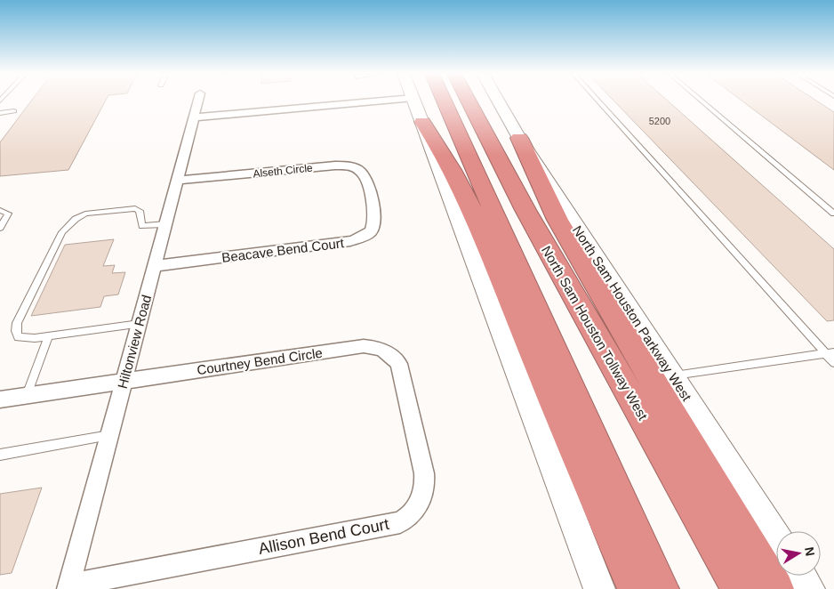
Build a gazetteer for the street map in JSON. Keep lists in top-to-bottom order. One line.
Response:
{"streets":{"highway":["North Sam Houston Tollway West"],"main road":["North Sam Houston Parkway West"],"street":["Alseth Circle","Beacave Bend Court","Hiltonview Road","Courtney Bend Circle","Allison Bend Court"]},"crossings":[["Alseth Circle","Beacave Bend Court"],["Alseth Circle","Hiltonview Road"],["Beacave Bend Court","Hiltonview Road"],["Hiltonview Road","Courtney Bend Circle"],["Hiltonview Road","Allison Bend Court"],["Courtney Bend Circle","Allison Bend Court"]],"house_numbers":["5200"],"north":"right"}
